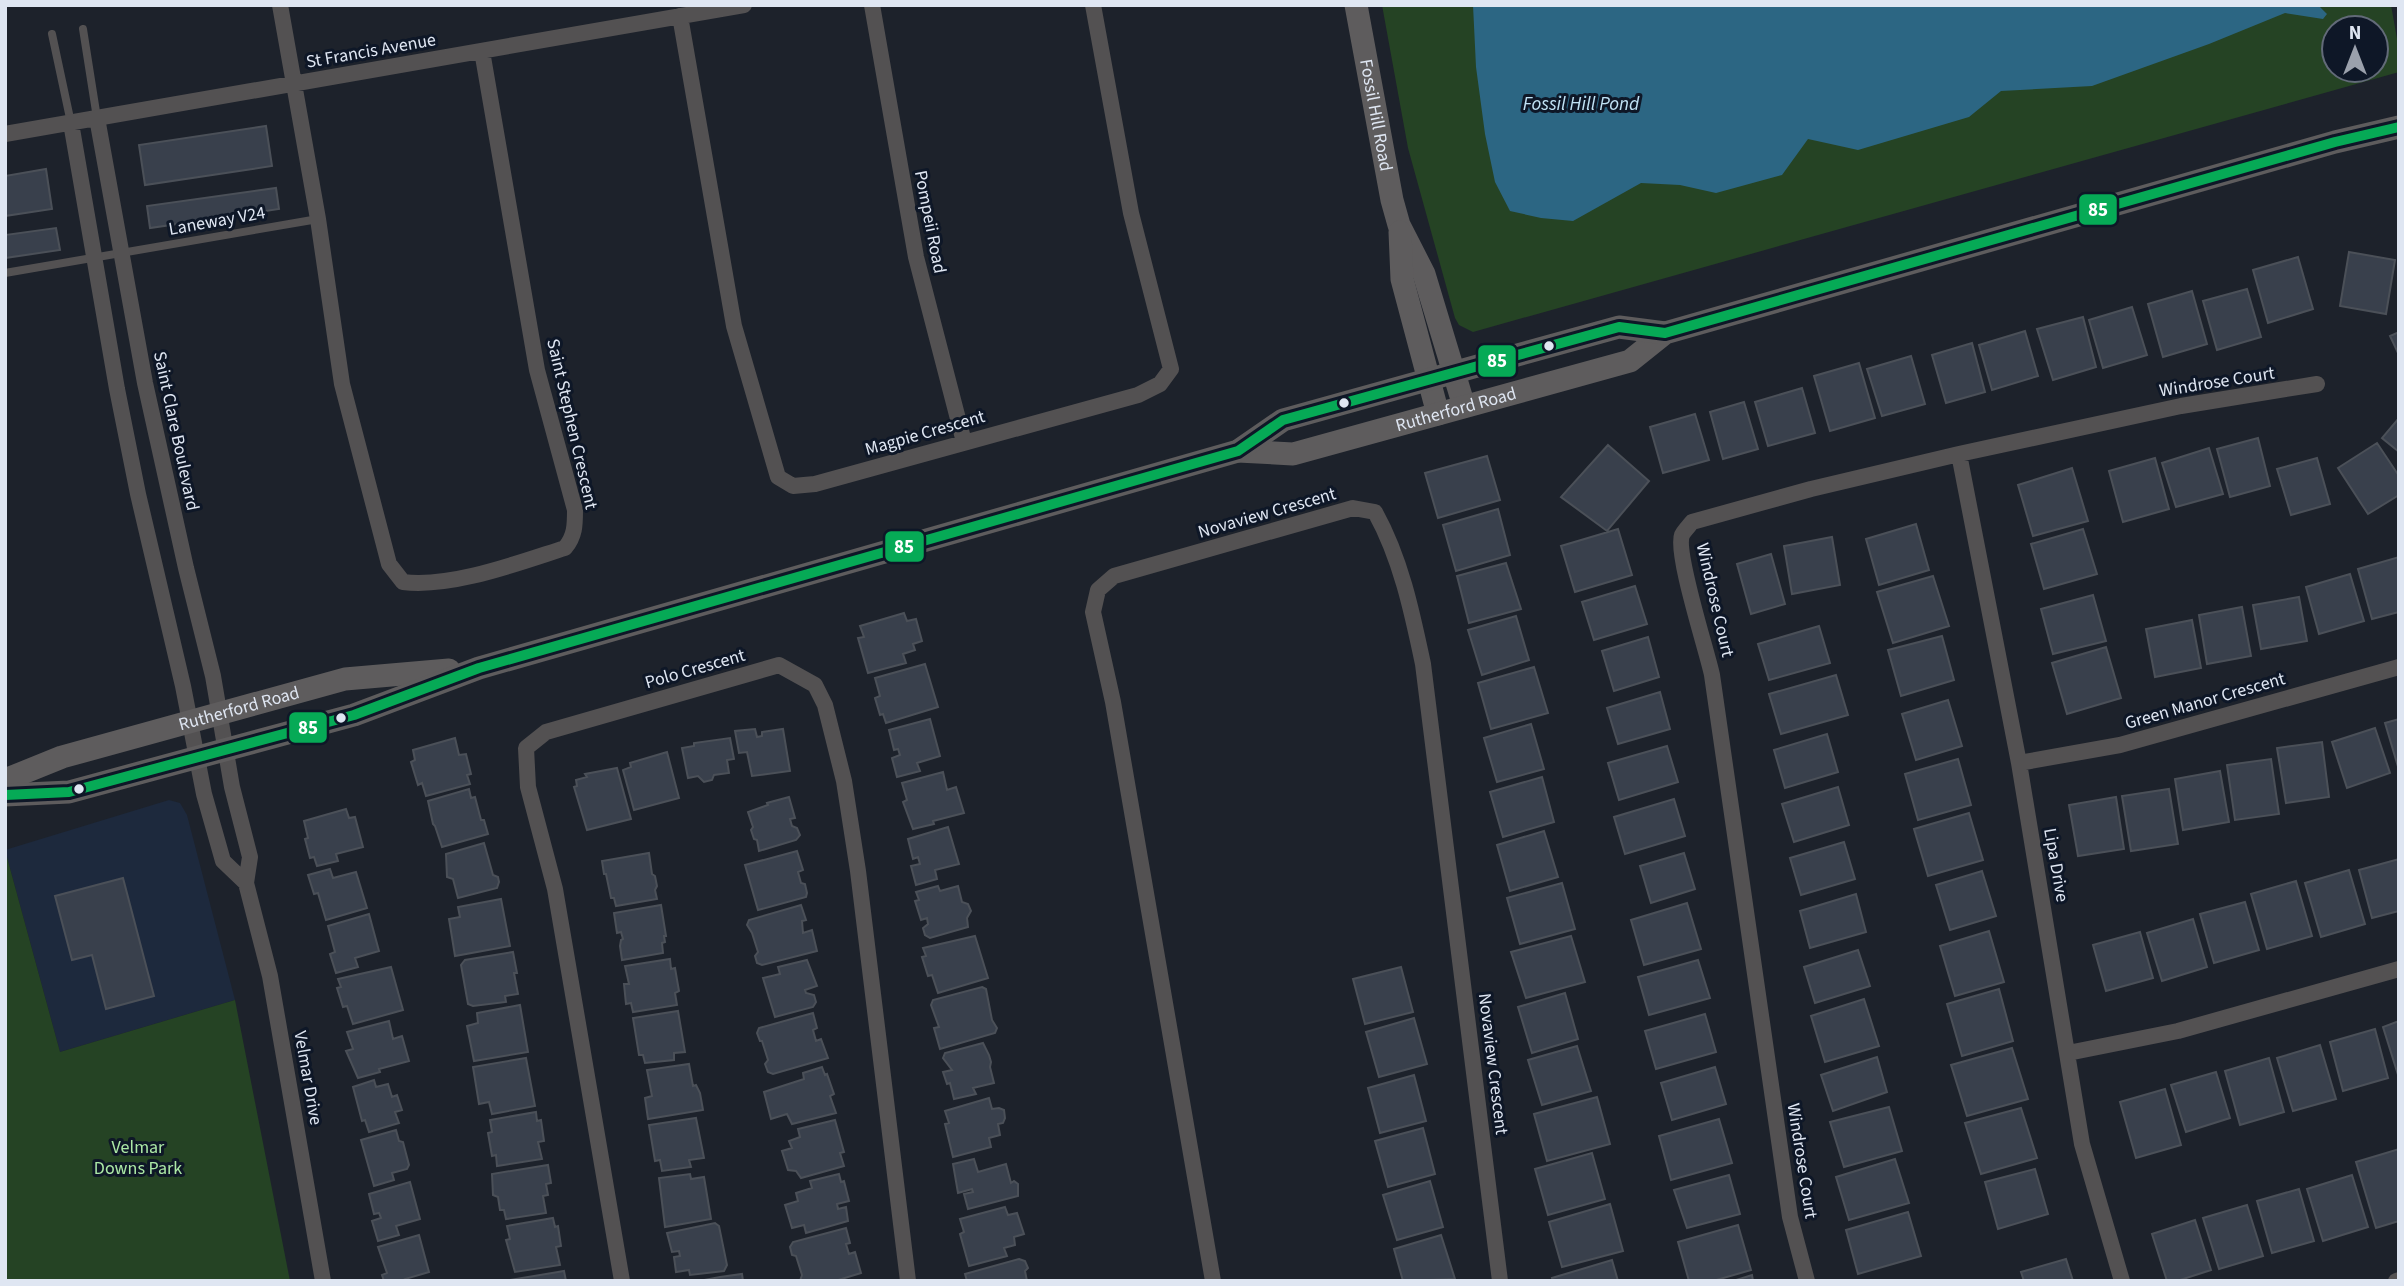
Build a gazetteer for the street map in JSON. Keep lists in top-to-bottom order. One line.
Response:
{"streets":{"main road":["Fossil Hill Road","Rutherford Road"],"street":["St Francis Avenue","Pompeii Road","Windrose Court","Saint Stephen Crescent","Saint Clare Boulevard","Magpie Crescent","Novaview Crescent","Polo Crescent","Green Manor Crescent","Lipa Drive","Velmar Drive"],"lane":["Laneway V24"]},"crossings":[["St Francis Avenue","Saint Stephen Crescent"],["St Francis Avenue","Saint Clare Boulevard"],["St Francis Avenue","Magpie Crescent"],["Fossil Hill Road","Rutherford Road"],["Laneway V24","Saint Stephen Crescent"],["Laneway V24","Saint Clare Boulevard"],["Pompeii Road","Magpie Crescent"],["Windrose Court","Lipa Drive"],["Rutherford Road","Saint Clare Boulevard"],["Rutherford Road","Velmar Drive"],["Saint Clare Boulevard","Velmar Drive"],["Green Manor Crescent","Lipa Drive"]],"water":["Fossil Hill Pond"],"parks":["Velmar Downs Park"],"lines":["transit line 85"],"north":"top"}
